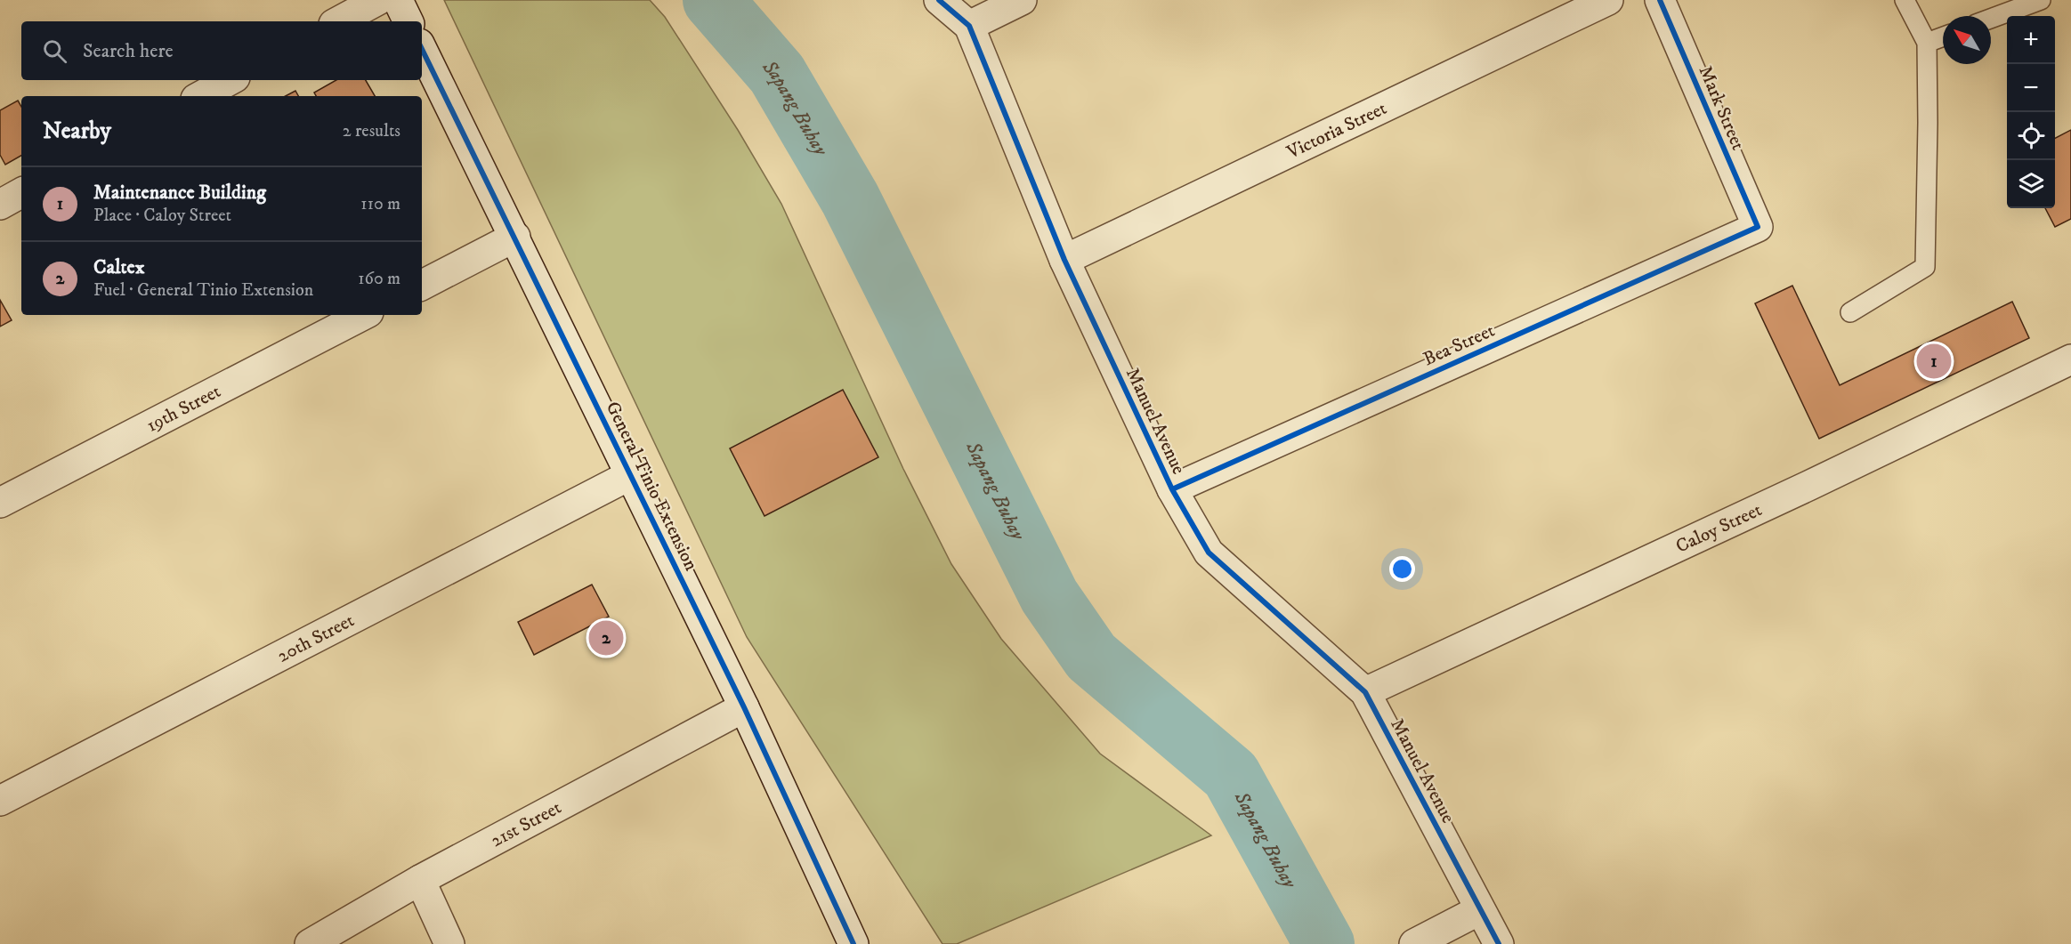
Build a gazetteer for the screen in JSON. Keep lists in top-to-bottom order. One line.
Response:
{"streets":{"street":["Mark Street","Victoria Street","Bea Street","19th Street","Manuel Avenue","General Tinio Extension","Caloy Street","20th Street","21st Street"]},"crossings":[["Mark Street","Bea Street"],["Victoria Street","Manuel Avenue"],["Bea Street","Manuel Avenue"],["Manuel Avenue","Caloy Street"],["General Tinio Extension","20th Street"],["General Tinio Extension","21st Street"]],"water":["Sapang Buhay"],"north":"top left","page":{"map_buttons":["+","−"],"search":"Search here","heading":["Nearby","2 results"],"list":[{"mark":"1","name":"Maintenance Building","note":"Place · Caloy Street","value":"110 m"},{"mark":"2","name":"Caltex","note":"Fuel · General Tinio Extension","value":"160 m"}],"pins":["1","2"]}}
